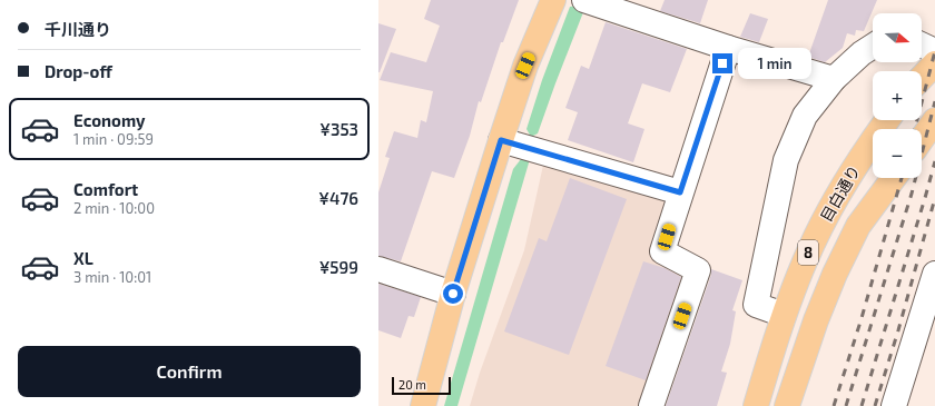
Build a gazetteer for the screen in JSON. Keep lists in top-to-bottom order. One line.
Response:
{"streets":{"main road":["目白通り","8"]},"scale_bar":"20 m","north":"right","page":{"banner":["千川通り","Drop-off"],"map_buttons":["+","−"],"bubble":"1 min","list":[{"name":"Economy","note":"1 min · 09:59","value":"¥353"},{"name":"Comfort","note":"2 min · 10:00","value":"¥476"},{"name":"XL","note":"3 min · 10:01","value":"¥599"}],"buttons":"Confirm","scale":"20 m"}}
